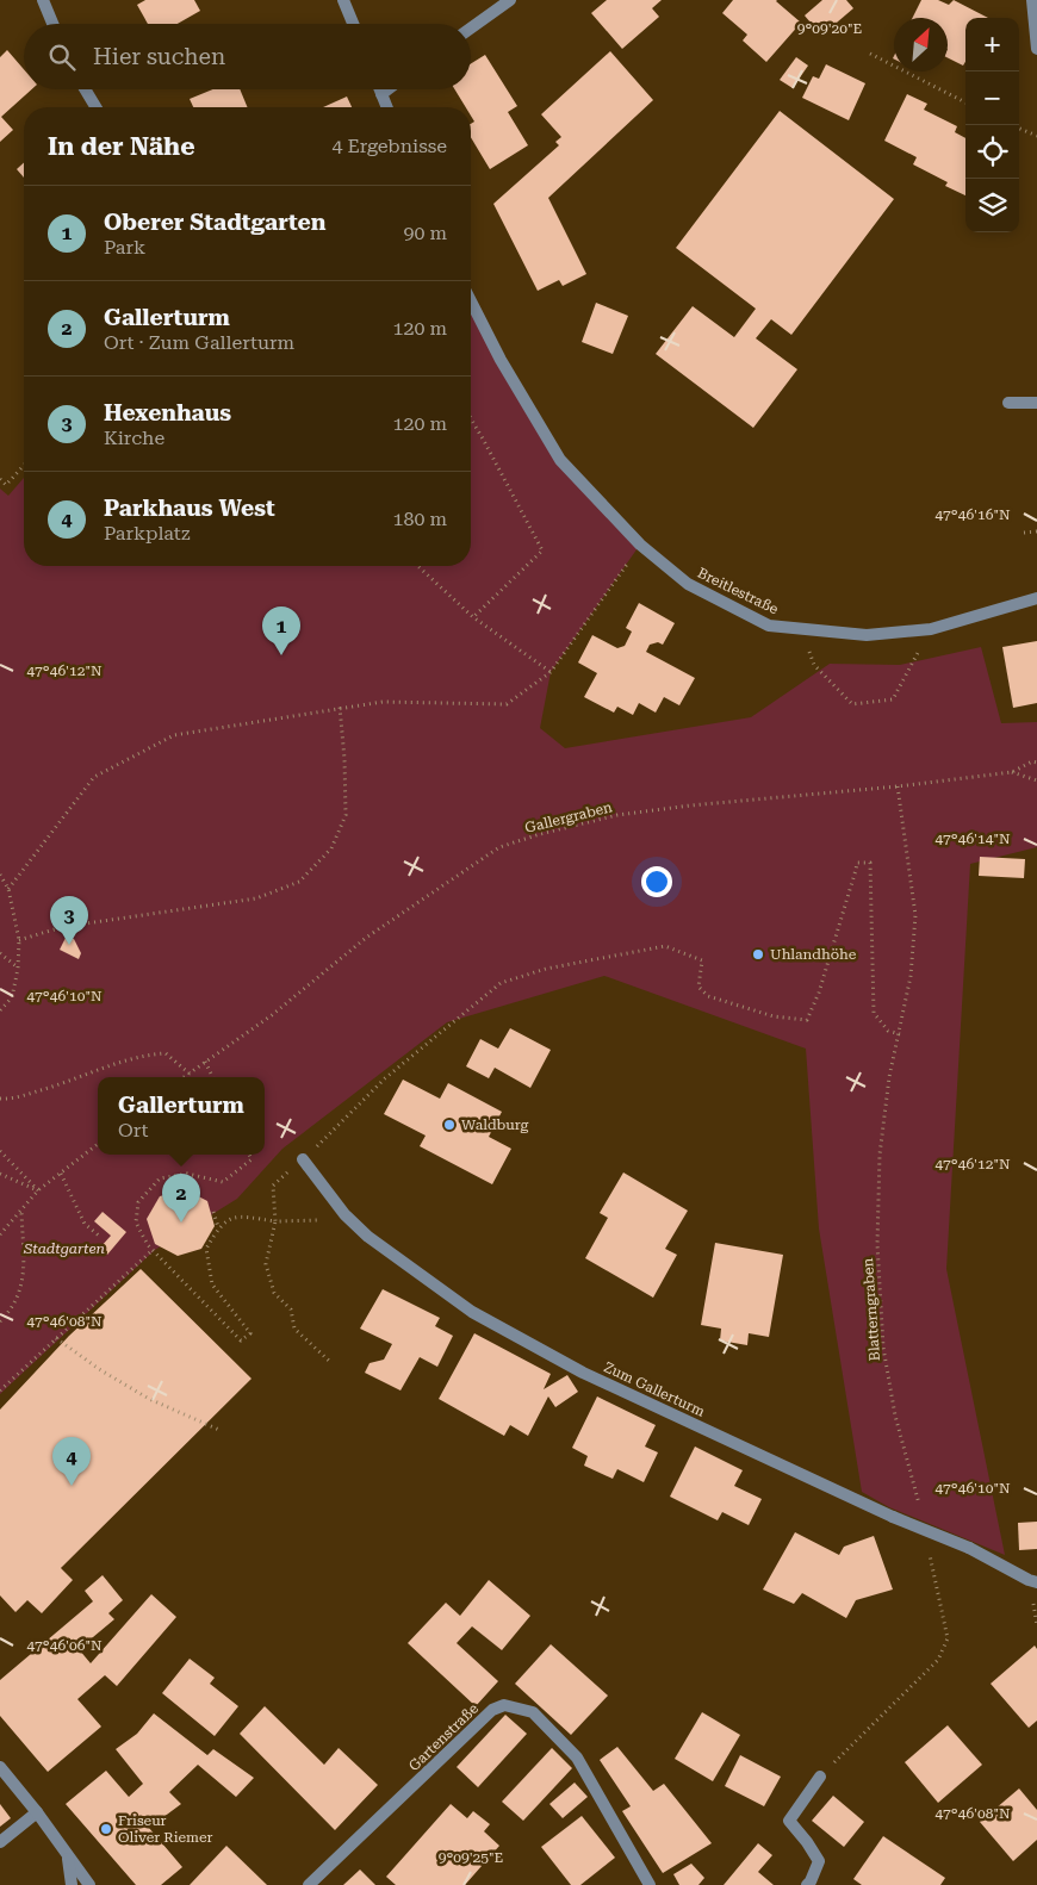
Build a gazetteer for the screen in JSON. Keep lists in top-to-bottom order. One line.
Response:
{"streets":{"street":["Breitlestraße","Zum Gallerturm","Gartenstraße"],"path":["Gallergraben","Blatterngraben"]},"crossings":[["Gallergraben","Blatterngraben"]],"parks":["Stadtgarten"],"places":["Uhlandhöhe","Waldburg","Friseur Oliver Riemer"],"north":"top right","page":{"map_buttons":["+","−"],"search":"Hier suchen","heading":["In der Nähe","4 Ergebnisse"],"list":[{"mark":"1","name":"Oberer Stadtgarten","note":"Park","value":"90 m"},{"mark":"2","name":"Gallerturm","note":"Ort · Zum Gallerturm","value":"120 m"},{"mark":"3","name":"Hexenhaus","note":"Kirche","value":"120 m"},{"mark":"4","name":"Parkhaus West","note":"Parkplatz","value":"180 m"}],"pins":["1","3","2","4"],"popup":["Gallerturm","Ort"]},"coordinates":["9°09'20\"E","47°46'16\"N","47°46'12\"N","47°46'14\"N","47°46'10\"N","47°46'08\"N","47°46'06\"N","9°09'25\"E"]}
